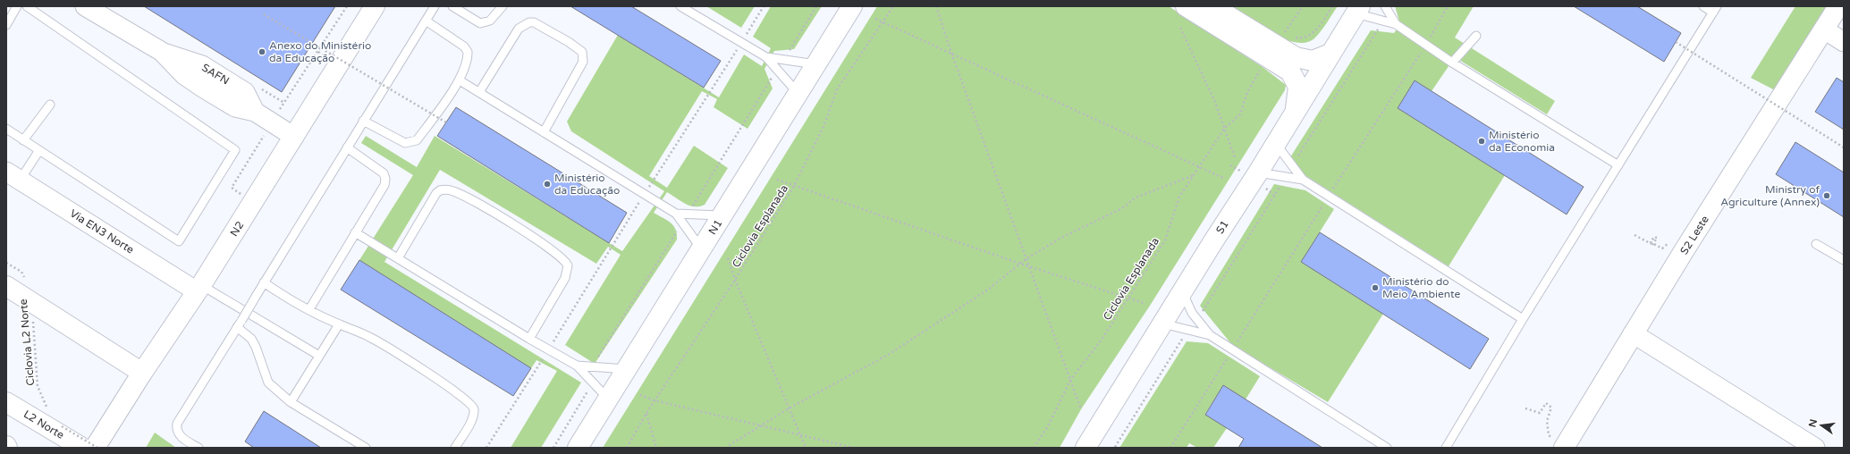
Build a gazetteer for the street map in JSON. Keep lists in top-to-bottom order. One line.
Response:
{"streets":{"main road":["N1","S1","N2","S2 Leste","L2 Norte"],"street":["SAFN","Via EN3 Norte"],"path":["Ciclovia Esplanada","Ciclovia L2 Norte"]},"crossings":[["SAFN","N2"],["N2","Via EN3 Norte"]],"places":["Anexo do Ministério da Educação","Ministério da Economia","Ministério da Educação","Ministry of Agriculture (Annex)","Ministério do Meio Ambiente"],"north":"left"}
